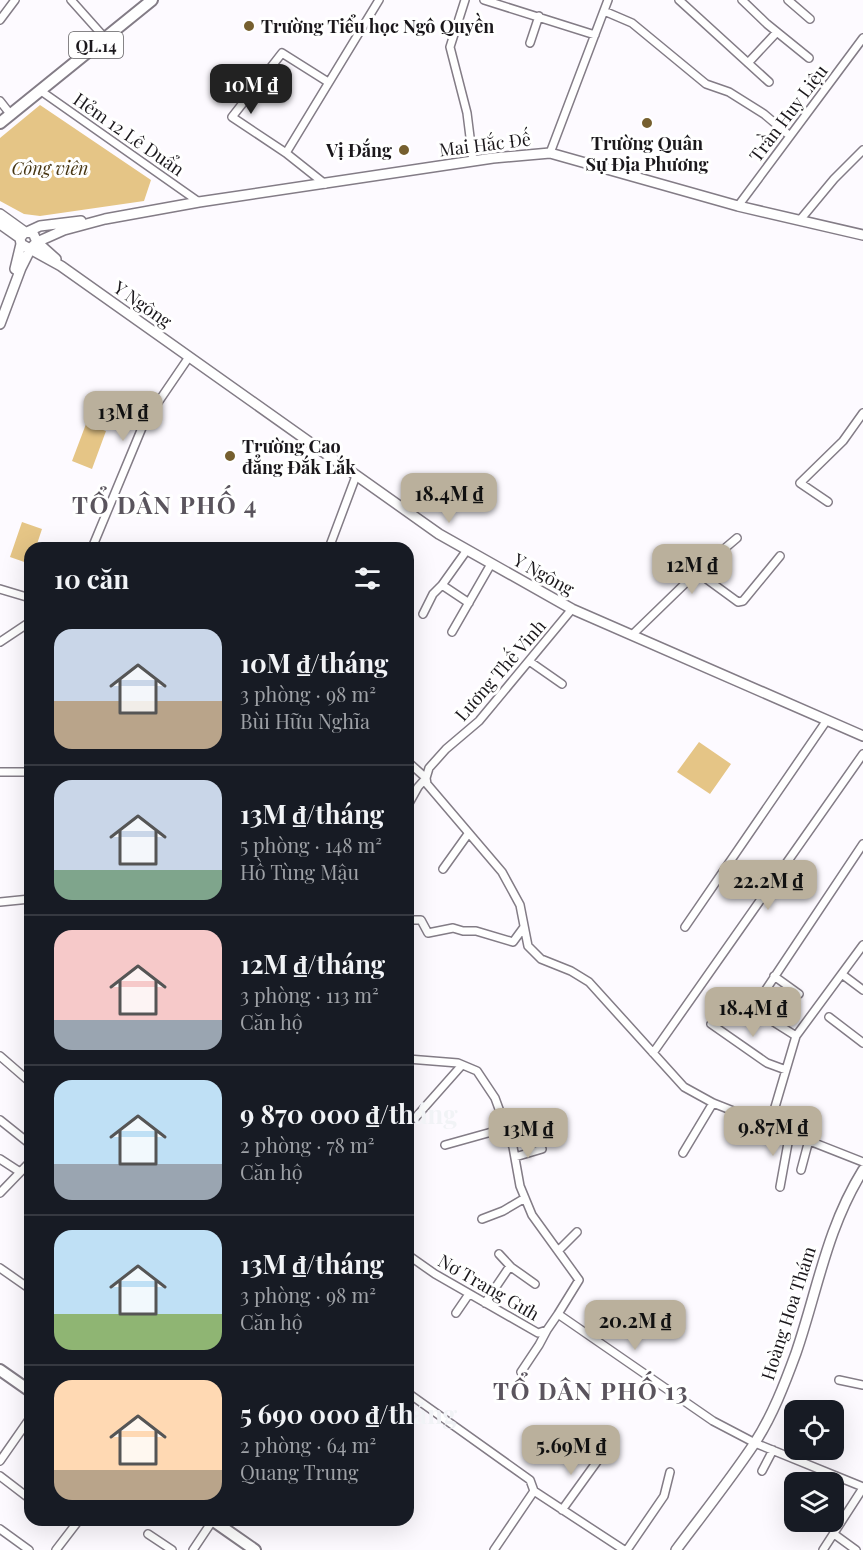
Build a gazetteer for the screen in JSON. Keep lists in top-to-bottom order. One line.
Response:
{"streets":{"main road":["QL.14"],"street":["Trần Huy Liệu","Hẻm 12 Lê Duẩn","Mai Hắc Đế","Y Ngông","Lương Thế Vinh","Nơ Trang Gưh","Hoàng Hoa Thám"]},"crossings":[["QL.14","Hẻm 12 Lê Duẩn"],["Trần Huy Liệu","Mai Hắc Đế"],["Hẻm 12 Lê Duẩn","Mai Hắc Đế"],["Mai Hắc Đế","Y Ngông"],["Y Ngông","Lương Thế Vinh"],["Nơ Trang Gưh","Hoàng Hoa Thám"]],"districts":["TỔ DÂN PHỐ 4","TỔ DÂN PHỐ 13"],"parks":["Công viên"],"places":["Trường Tiểu học Ngô Quyền","Trường Quân Sự Địa Phương","Vị Đắng","Trường Cao đẳng Đắk Lắk"],"page":{"price":["10M ₫","13M ₫","18.4M ₫","12M ₫","22.2M ₫","18.4M ₫","9.87M ₫","13M ₫","20.2M ₫","5.69M ₫"],"heading":"10 căn","list":[{"name":"10M ₫/tháng","note":"3 phòng · 98 m² · Bùi Hữu Nghĩa"},{"name":"13M ₫/tháng","note":"5 phòng · 148 m² · Hồ Tùng Mậu"},{"name":"12M ₫/tháng","note":"3 phòng · 113 m² · Căn hộ"},{"name":"9 870 000 ₫/tháng","note":"2 phòng · 78 m² · Căn hộ"},{"name":"13M ₫/tháng","note":"3 phòng · 98 m² · Căn hộ"},{"name":"5 690 000 ₫/tháng","note":"2 phòng · 64 m² · Quang Trung"}]}}
